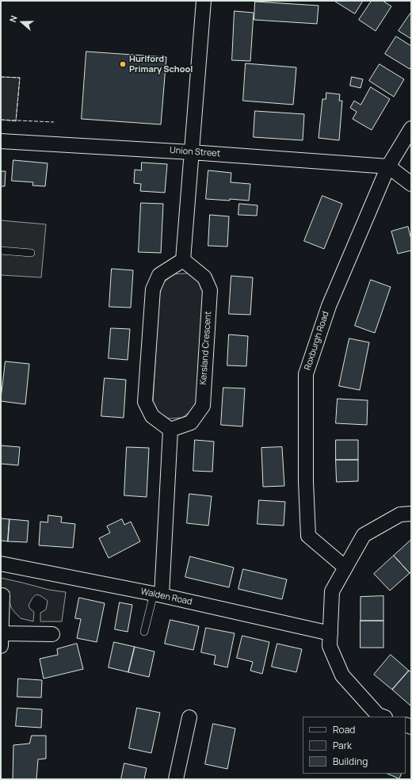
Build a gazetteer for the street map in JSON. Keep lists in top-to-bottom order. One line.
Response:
{"streets":{"street":["Union Street","Roxburgh Road","Kersland Crescent","Walden Road"]},"crossings":[["Union Street","Roxburgh Road"]],"places":["Hurlford Primary School"],"legend":["Road","Park","Building"],"north":"left"}
